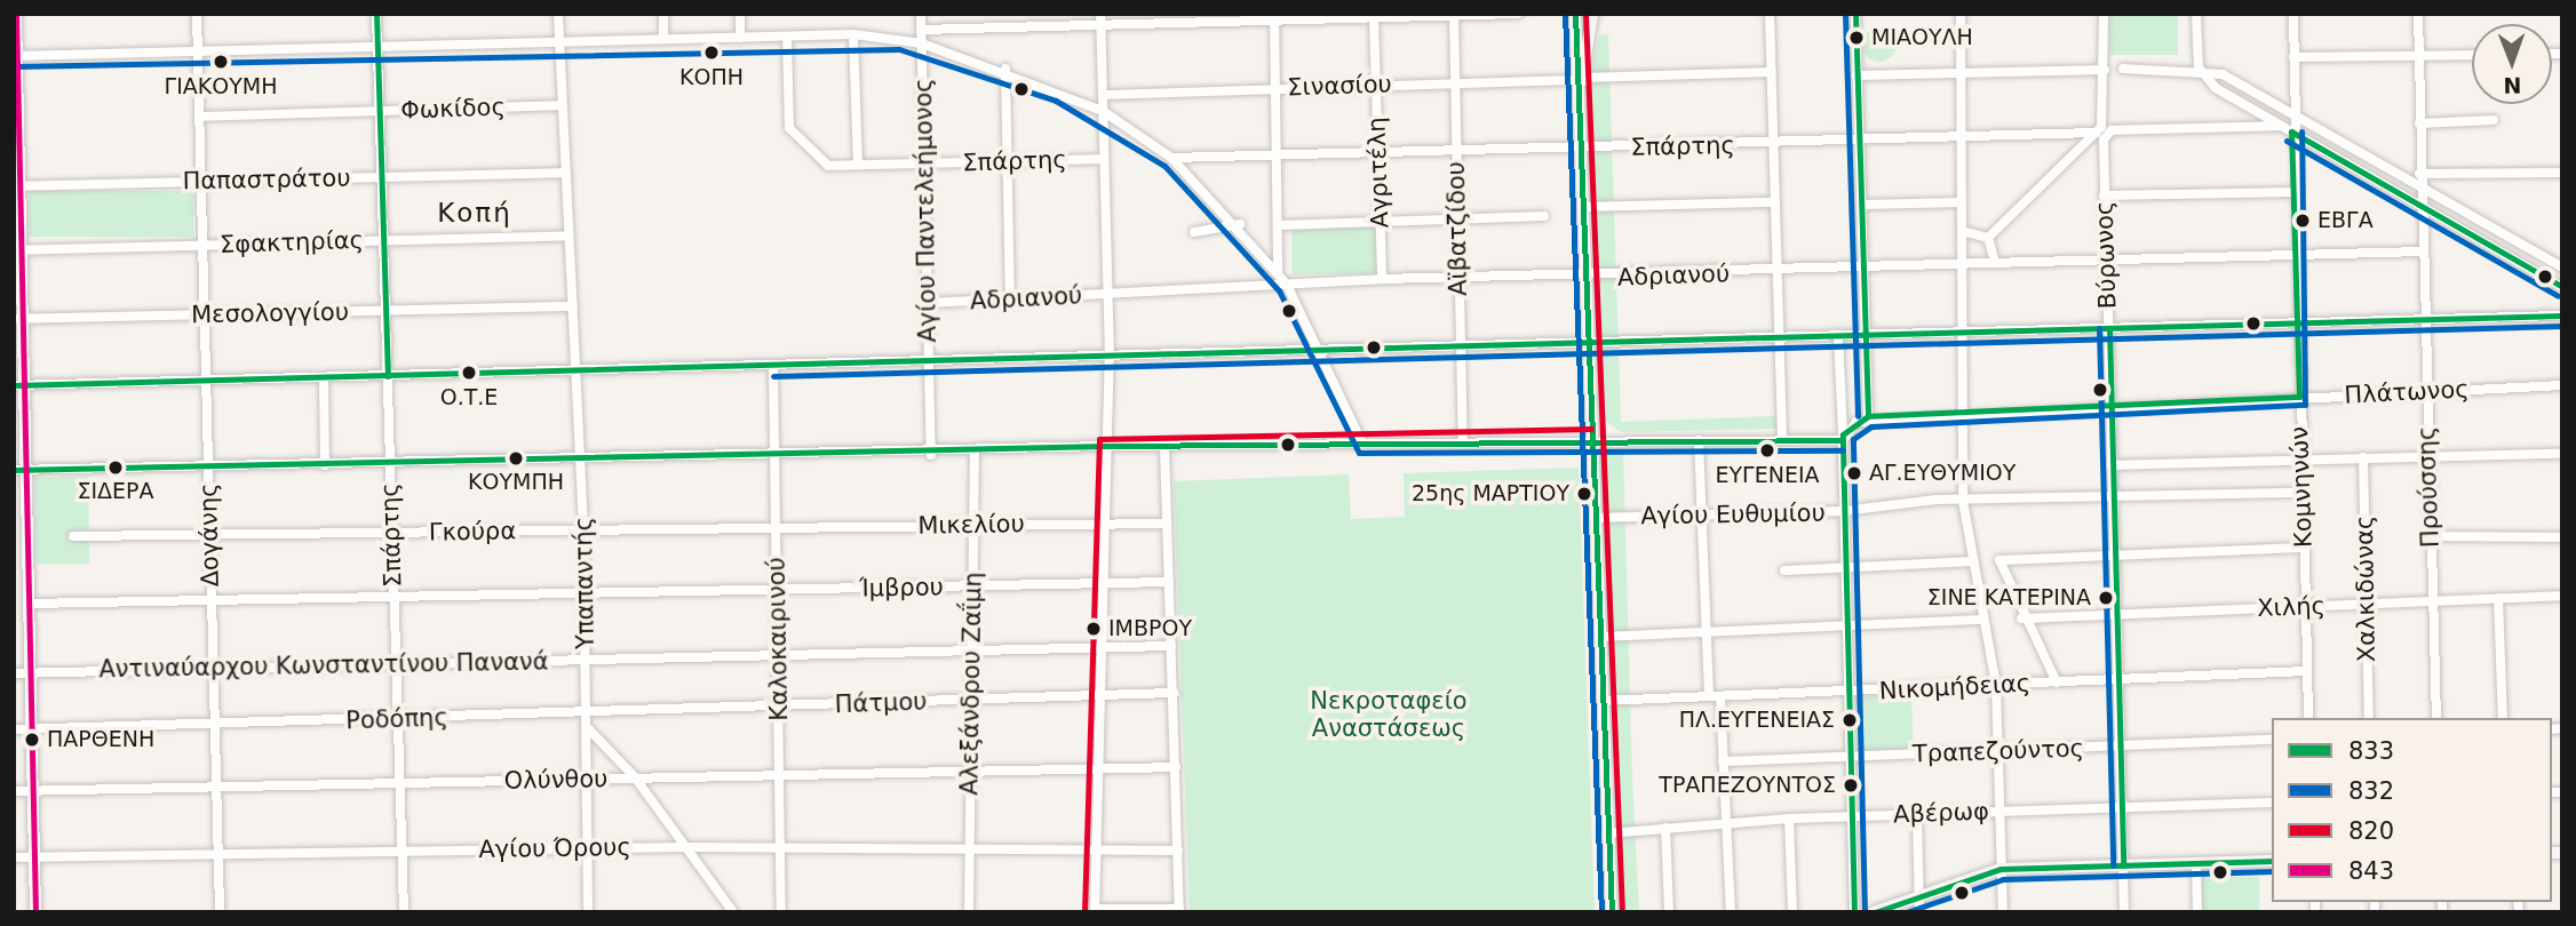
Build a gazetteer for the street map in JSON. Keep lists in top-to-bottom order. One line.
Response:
{"streets":{"street":["Σινασίου","Φωκίδος","Σπάρτης","Αγριτέλη","Παπαστράτου","Αγίου Παντελεήμονος","Αϊβατζίδου","Σφακτηρίας","Βύρωνος","Αδριανού","Μεσολογγίου","Πλάτωνος","Κομνηνών","Προύσσης","Αγίου Ευθυμίου","Μικελίου","Γκούρα","Δογάνης","Υπαπαντής","Ίμβρου","Χαλκιδώνας","Χιλής","Καλοκαιρινού","Αντιναύαρχου Κωνσταντίνου Πανανά","Αλεξάνδρου Ζαΐμη","Νικομήδειας","Πάτμου","Ροδόπης","Τραπεζούντος","Ολύνθου","Αβέρωφ","Αγίου Όρους"]},"crossings":[["Σινασίου","Αγριτέλη"],["Σινασίου","Αϊβατζίδου"],["Φωκίδος","Σπάρτης"],["Φωκίδος","Δογάνης"],["Φωκίδος","Υπαπαντής"],["Σπάρτης","Αγριτέλη"],["Σπάρτης","Παπαστράτου"],["Σπάρτης","Αγίου Παντελεήμονος"],["Σπάρτης","Αϊβατζίδου"],["Σπάρτης","Σφακτηρίας"],["Σπάρτης","Μεσολογγίου"],["Σπάρτης","Γκούρα"],["Σπάρτης","Ίμβρου"],["Σπάρτης","Αντιναύαρχου Κωνσταντίνου Πανανά"],["Σπάρτης","Ροδόπης"],["Σπάρτης","Ολύνθου"],["Σπάρτης","Αγίου Όρους"],["Αγριτέλη","Αδριανού"],["Παπαστράτου","Δογάνης"],["Παπαστράτου","Υπαπαντής"],["Αγίου Παντελεήμονος","Αδριανού"],["Αϊβατζίδου","Αδριανού"],["Σφακτηρίας","Δογάνης"],["Σφακτηρίας","Υπαπαντής"],["Βύρωνος","Αδριανού"],["Βύρωνος","Πλάτωνος"],["Βύρωνος","Αγίου Ευθυμίου"],["Βύρωνος","Χιλής"],["Βύρωνος","Νικομήδειας"],["Βύρωνος","Τραπεζούντος"],["Βύρωνος","Αβέρωφ"],["Αδριανού","Κομνηνών"],["Αδριανού","Προύσσης"],["Μεσολογγίου","Δογάνης"],["Μεσολογγίου","Υπαπαντής"],["Πλάτωνος","Κομνηνών"],["Πλάτωνος","Προύσσης"],["Κομνηνών","Αγίου Ευθυμίου"],["Κομνηνών","Χιλής"],["Κομνηνών","Νικομήδειας"],["Προύσσης","Χιλής"],["Μικελίου","Γκούρα"],["Μικελίου","Καλοκαιρινού"],["Μικελίου","Αλεξάνδρου Ζαΐμη"],["Γκούρα","Δογάνης"],["Γκούρα","Υπαπαντής"],["Γκούρα","Καλοκαιρινού"],["Δογάνης","Ίμβρου"],["Δογάνης","Αντιναύαρχου Κωνσταντίνου Πανανά"],["Δογάνης","Ροδόπης"],["Δογάνης","Ολύνθου"],["Δογάνης","Αγίου Όρους"],["Υπαπαντής","Ίμβρου"],["Υπαπαντής","Αντιναύαρχου Κωνσταντίνου Πανανά"],["Υπαπαντής","Ροδόπης"],["Υπαπαντής","Ολύνθου"],["Υπαπαντής","Αγίου Όρους"],["Ίμβρου","Καλοκαιρινού"],["Ίμβρου","Αλεξάνδρου Ζαΐμη"],["Χαλκιδώνας","Χιλής"],["Καλοκαιρινού","Αντιναύαρχου Κωνσταντίνου Πανανά"],["Καλοκαιρινού","Πάτμου"],["Καλοκαιρινού","Ροδόπης"],["Καλοκαιρινού","Ολύνθου"],["Καλοκαιρινού","Αγίου Όρους"],["Αντιναύαρχου Κωνσταντίνου Πανανά","Αλεξάνδρου Ζαΐμη"],["Αλεξάνδρου Ζαΐμη","Πάτμου"],["Αλεξάνδρου Ζαΐμη","Ολύνθου"],["Αλεξάνδρου Ζαΐμη","Αγίου Όρους"],["Πάτμου","Ροδόπης"]],"districts":["Κοπή"],"parks":["Νεκροταφείο Αναστάσεως"],"places":["ΜΙΑΟΥΛΗ","ΚΟΠΗ","ΓΙΑΚΟΥΜΗ","ΕΒΓΑ","Ο.Τ.Ε","ΕΥΓΕΝΕΙΑ","ΚΟΥΜΠΗ","ΣΙΔΕΡΑ","ΑΓ.ΕΥΘΥΜΙΟΥ","25ης ΜΑΡΤΙΟΥ","ΣΙΝΕ ΚΑΤΕΡΙΝΑ","ΙΜΒΡΟΥ","ΠΛ.ΕΥΓΕΝΕΙΑΣ","ΠΑΡΘΕΝΗ","ΤΡΑΠΕΖΟΥΝΤΟΣ"],"lines":["transit line 833","transit line 832","transit line 820","transit line 843"],"legend":["833","832","820","843"],"north":"bottom"}
